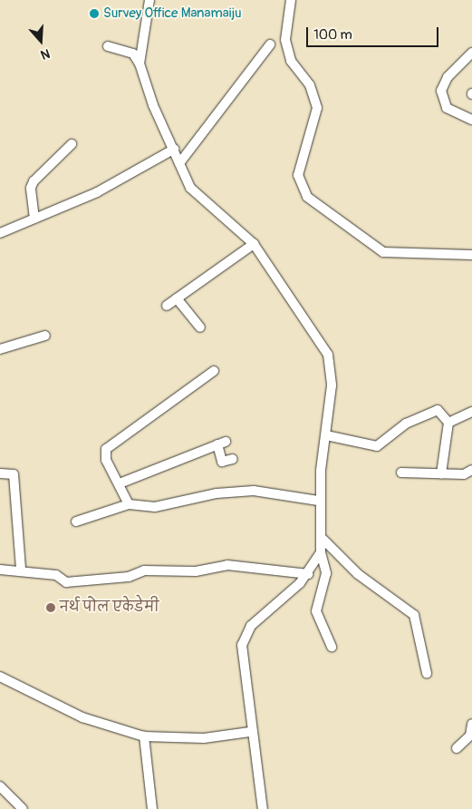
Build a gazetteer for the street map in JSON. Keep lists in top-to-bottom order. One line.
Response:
{"places":["Survey Office Manamaiju","नर्थ पोल एकेडेमी"],"scale_bar":"100 m","north":"bottom"}
